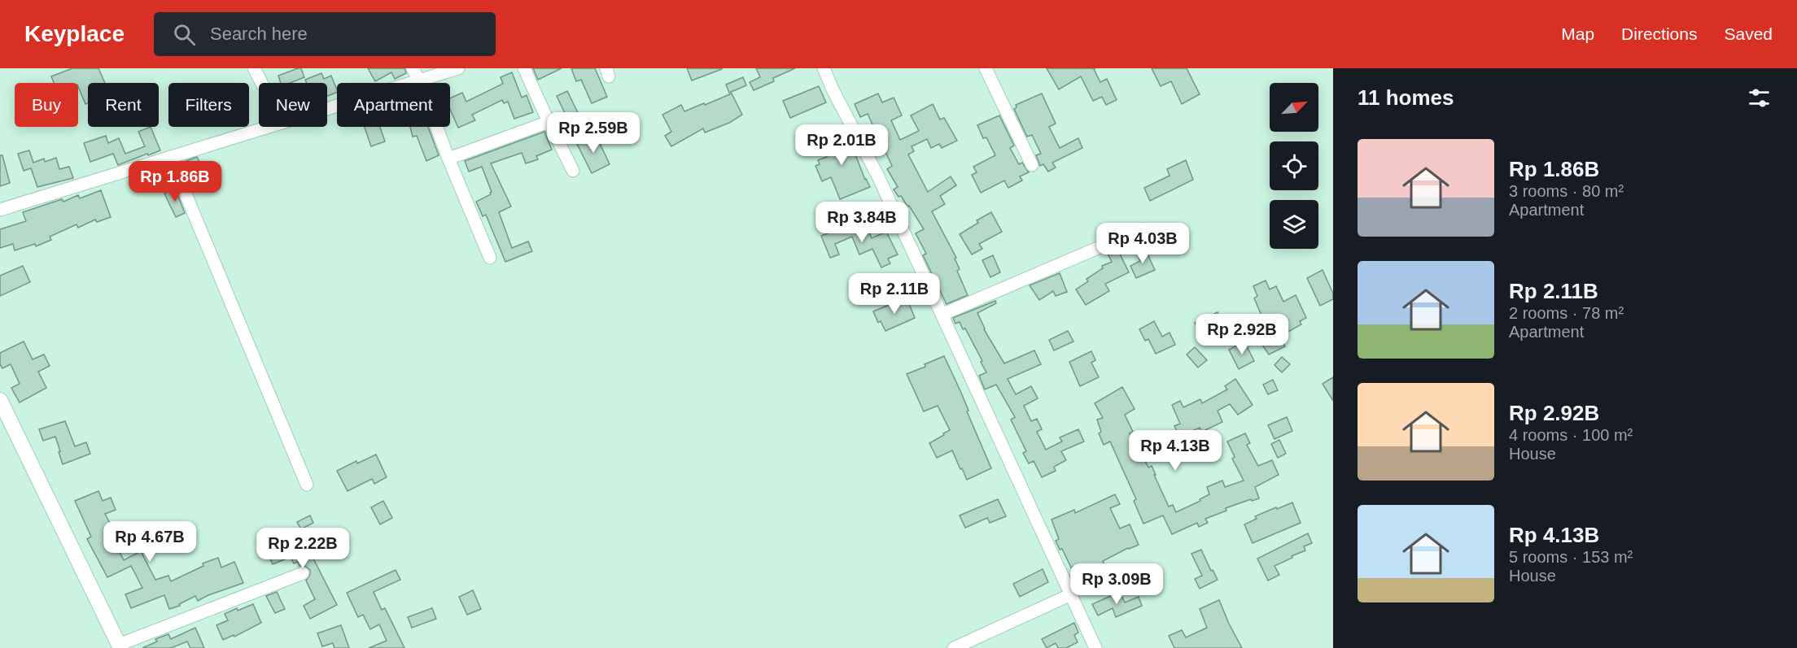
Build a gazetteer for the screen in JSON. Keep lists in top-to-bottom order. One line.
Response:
{"north":"top right","page":{"header":"Keyplace","search":"Search here","nav":["Map","Directions","Saved"],"heading":"11 homes","chip":["Buy","Rent","Filters","New","Apartment"],"price":["Rp 2.59B","Rp 2.01B","Rp 1.86B","Rp 3.84B","Rp 4.03B","Rp 2.11B","Rp 2.92B","Rp 4.13B","Rp 4.67B","Rp 2.22B","Rp 3.09B"],"list":[{"name":"Rp 1.86B","note":"3 rooms · 80 m² · Apartment"},{"name":"Rp 2.11B","note":"2 rooms · 78 m² · Apartment"},{"name":"Rp 2.92B","note":"4 rooms · 100 m² · House"},{"name":"Rp 4.13B","note":"5 rooms · 153 m² · House"}]}}
